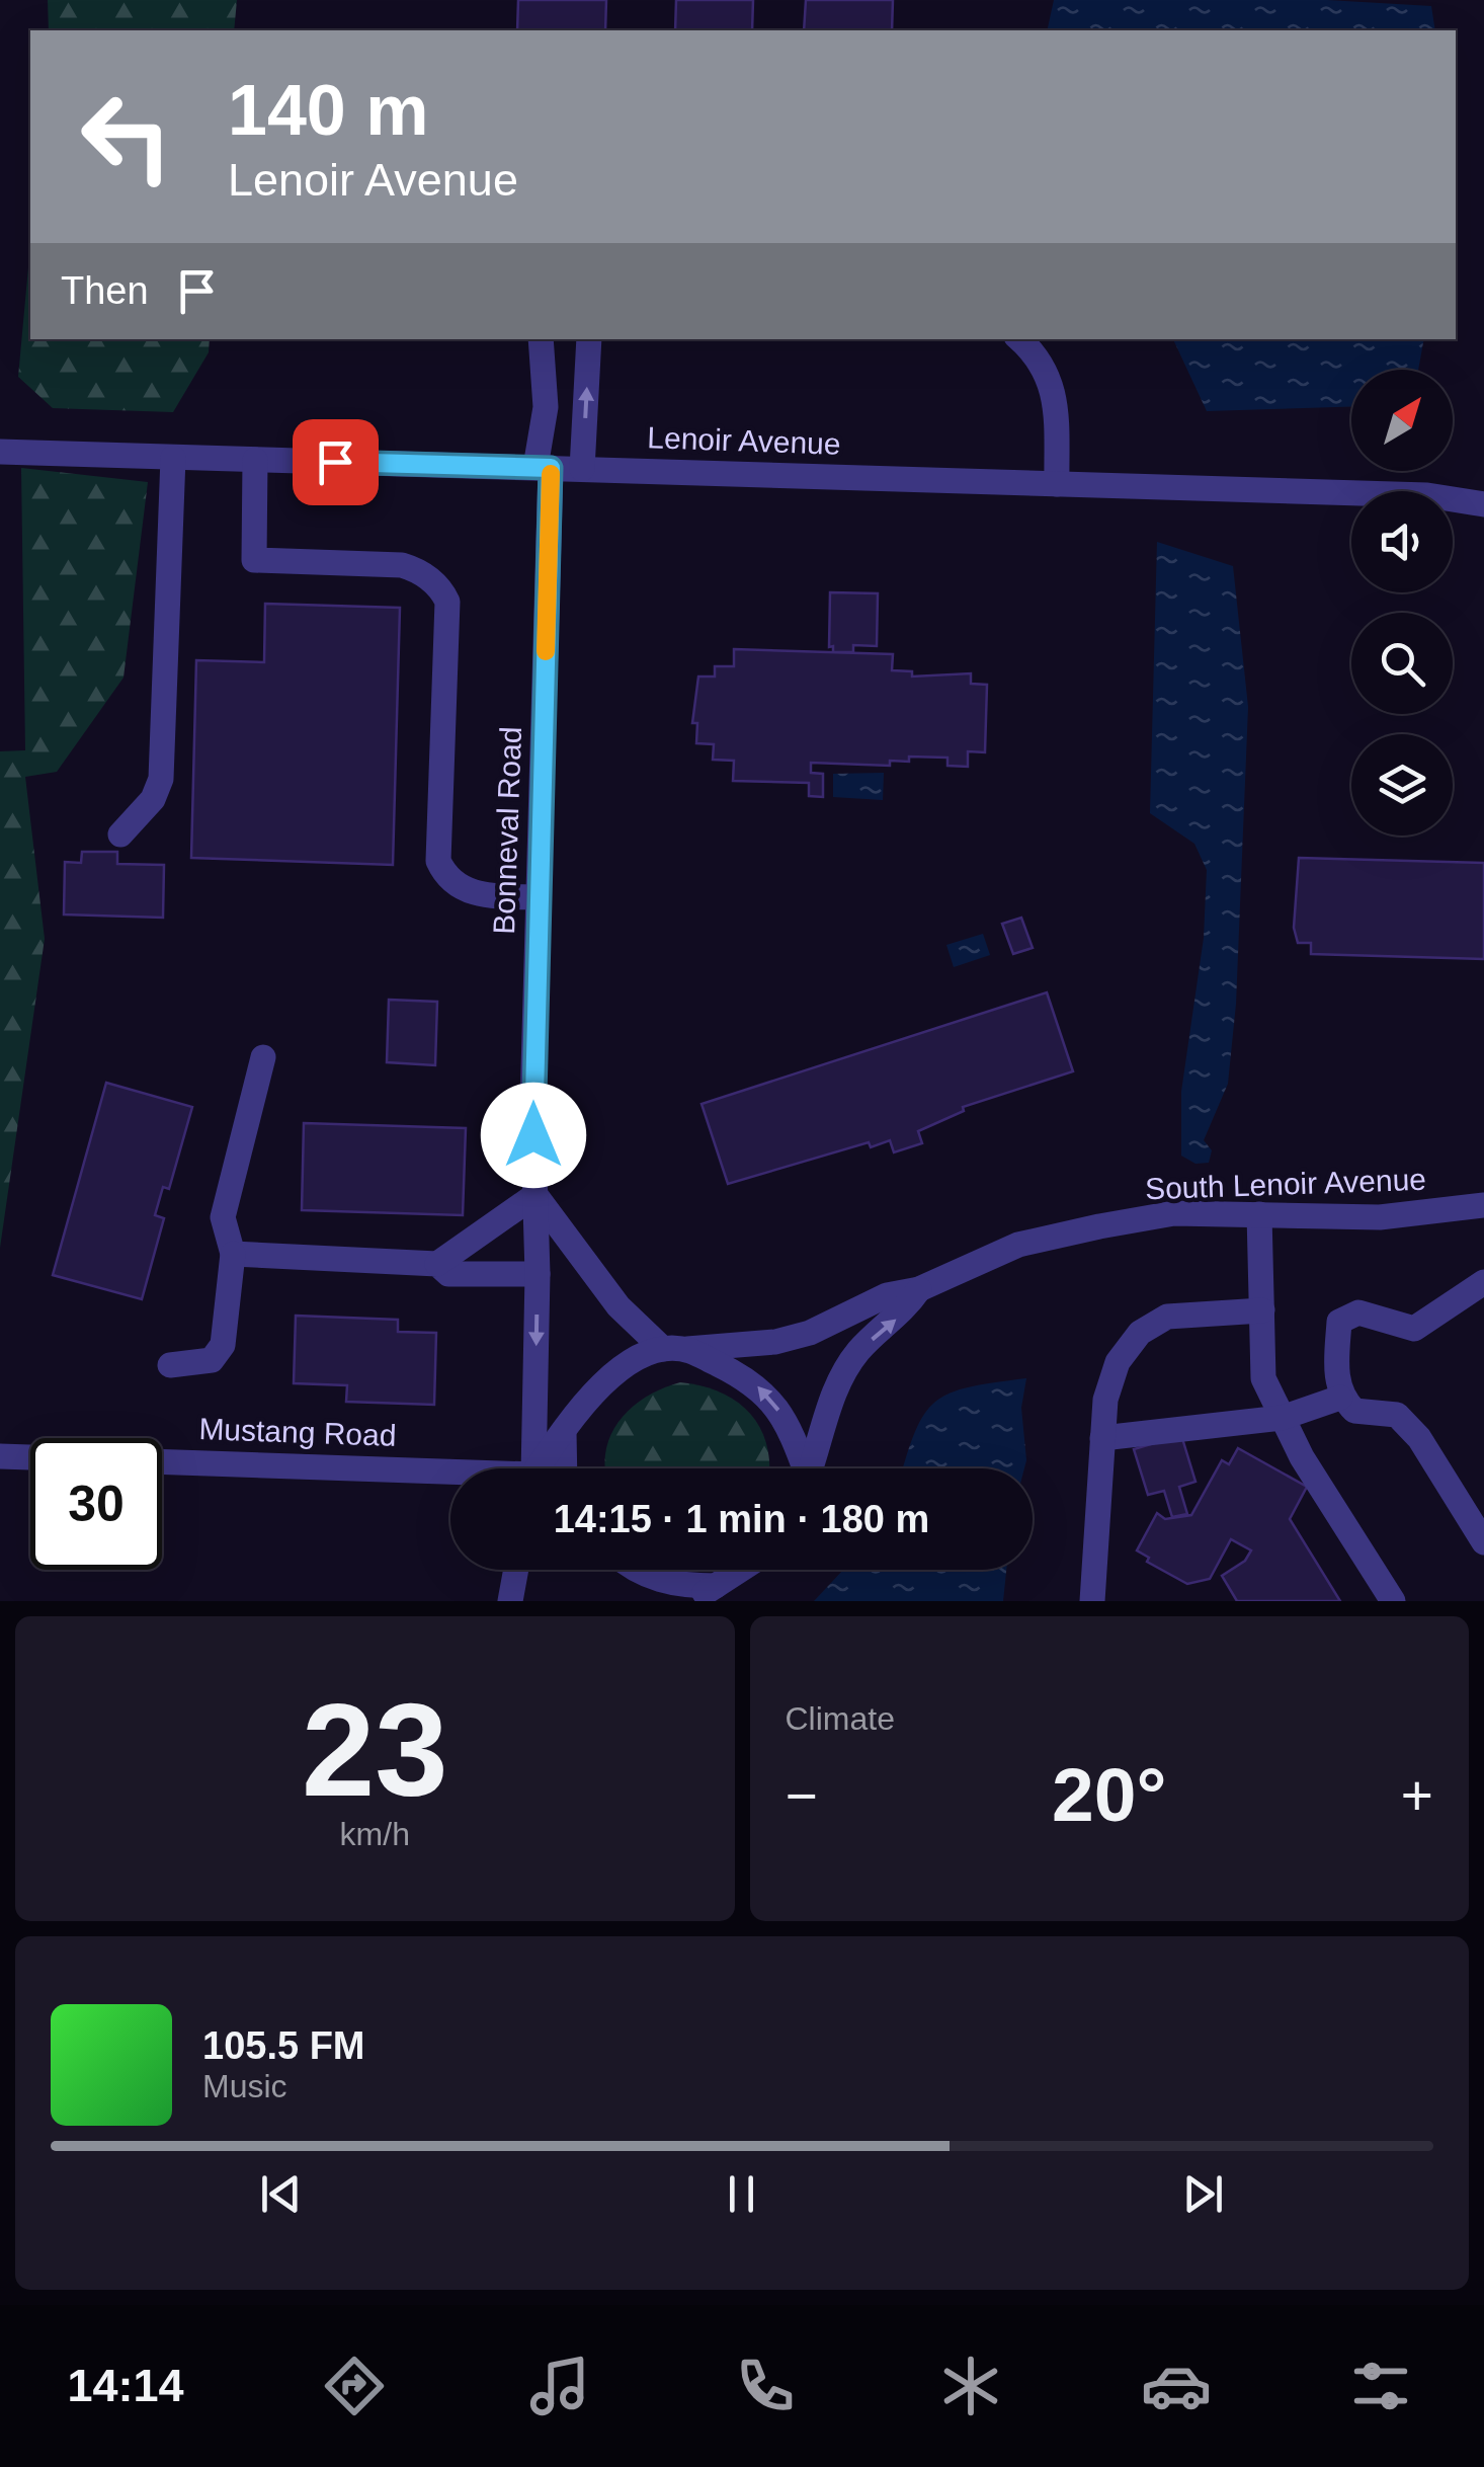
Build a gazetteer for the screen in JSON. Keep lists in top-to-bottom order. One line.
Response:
{"streets":{"street":["Lenoir Avenue","Bonneval Road","South Lenoir Avenue","Mustang Road"]},"crossings":[["Lenoir Avenue","Bonneval Road"]],"north":"top right","page":{"turn":["140 m","Lenoir Avenue"],"then":"Then","limit":"30","trip":"14:15 · 1 min · 180 m","tile":[["23","km/h"],"Climate"],"heat":["−","20°","+"],"song":["105.5 FM","Music"],"tabs":"14:14"}}
